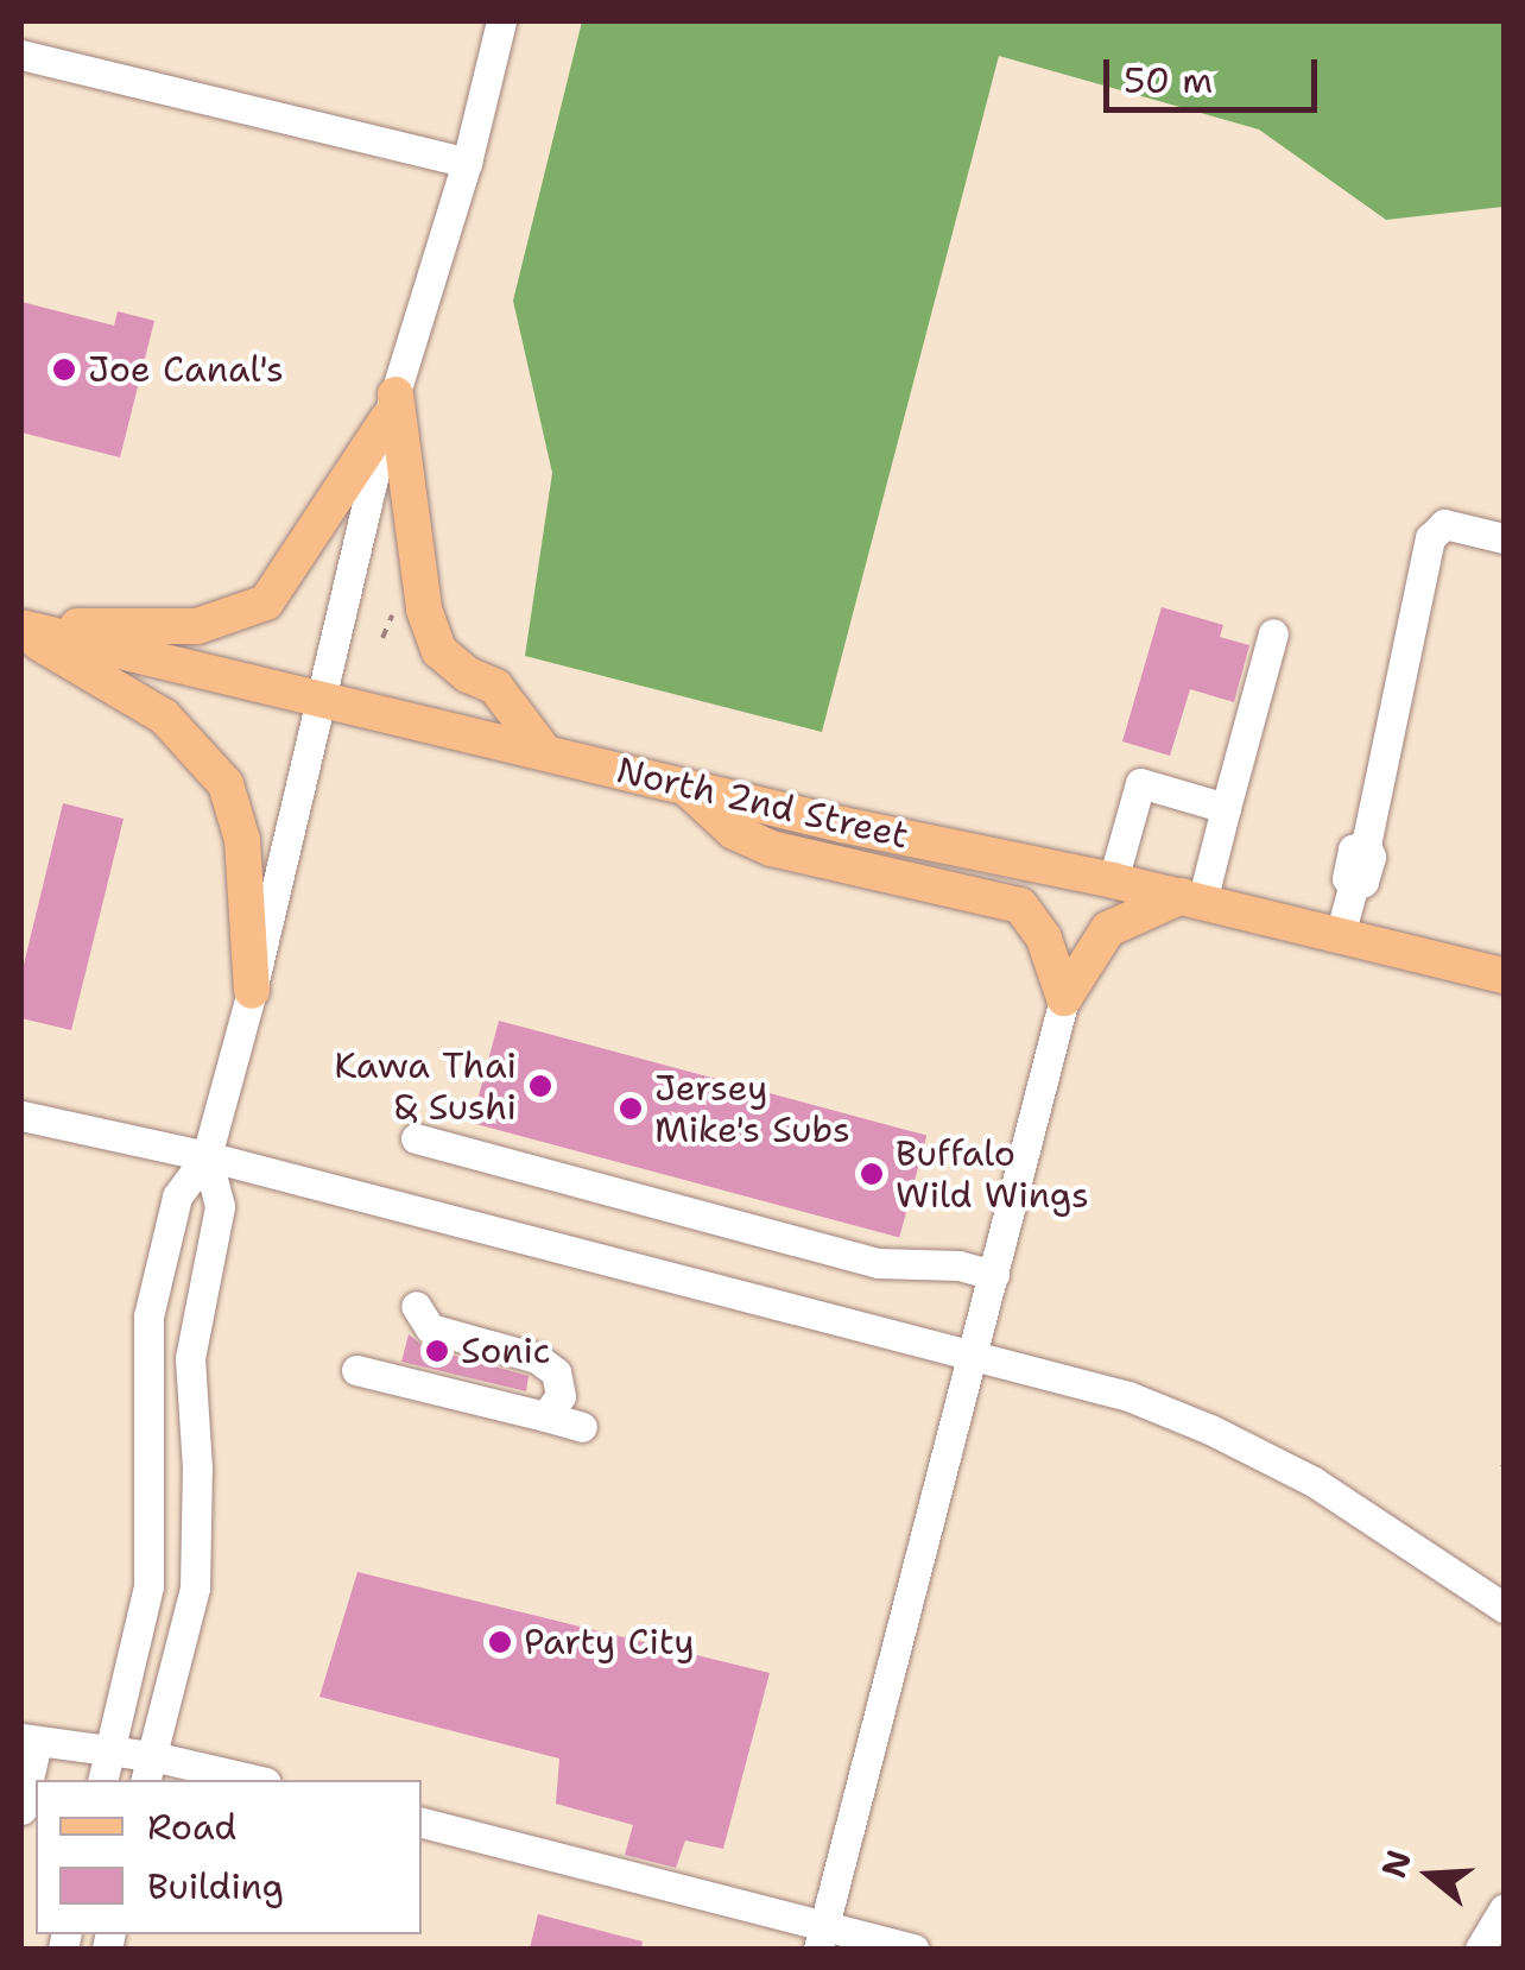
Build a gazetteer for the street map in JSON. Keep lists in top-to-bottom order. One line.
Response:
{"streets":{"main road":["North 2nd Street"]},"places":["Joe Canal's","Kawa Thai & Sushi","Jersey Mike's Subs","Buffalo Wild Wings","Sonic","Party City"],"legend":["Road","Building"],"scale_bar":"50 m","north":"left"}
